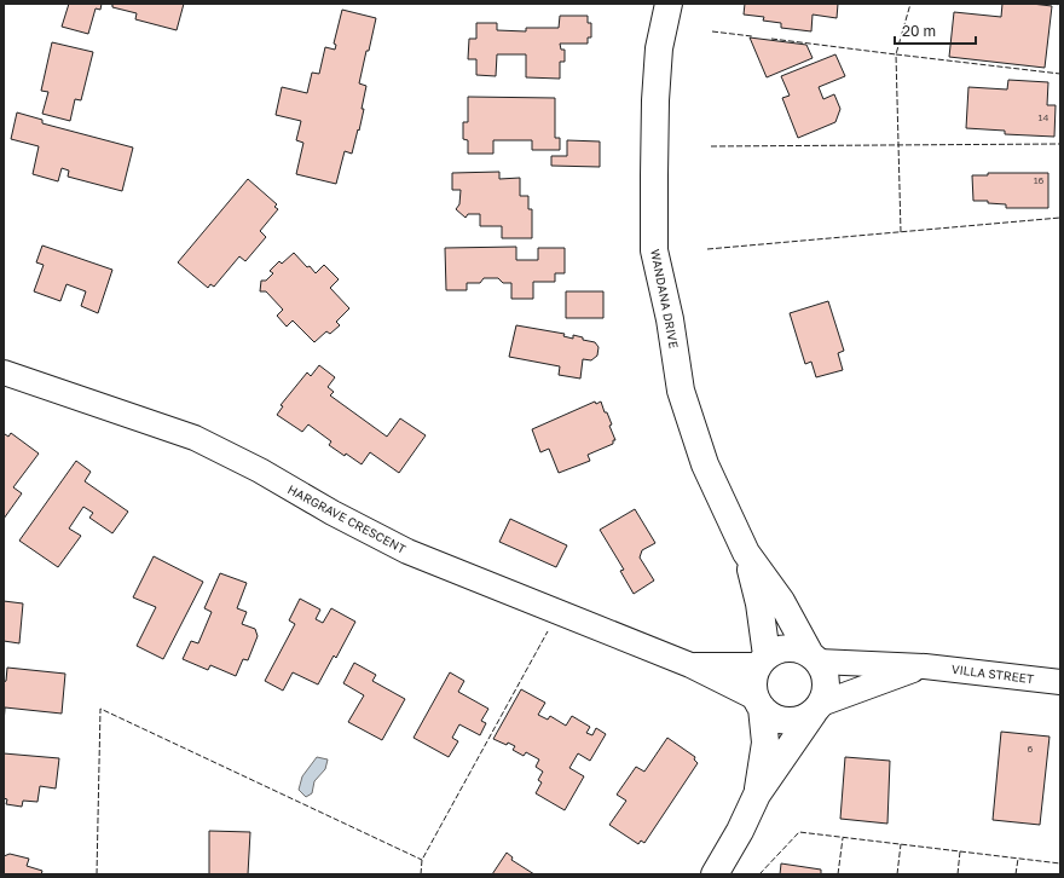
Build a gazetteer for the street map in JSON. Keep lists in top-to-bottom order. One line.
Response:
{"streets":{"street":["WANDANA DRIVE","HARGRAVE CRESCENT","VILLA STREET"]},"crossings":[["WANDANA DRIVE","HARGRAVE CRESCENT"],["WANDANA DRIVE","VILLA STREET"],["HARGRAVE CRESCENT","VILLA STREET"]],"house_numbers":["14","16","6"],"scale_bar":"20 m"}
